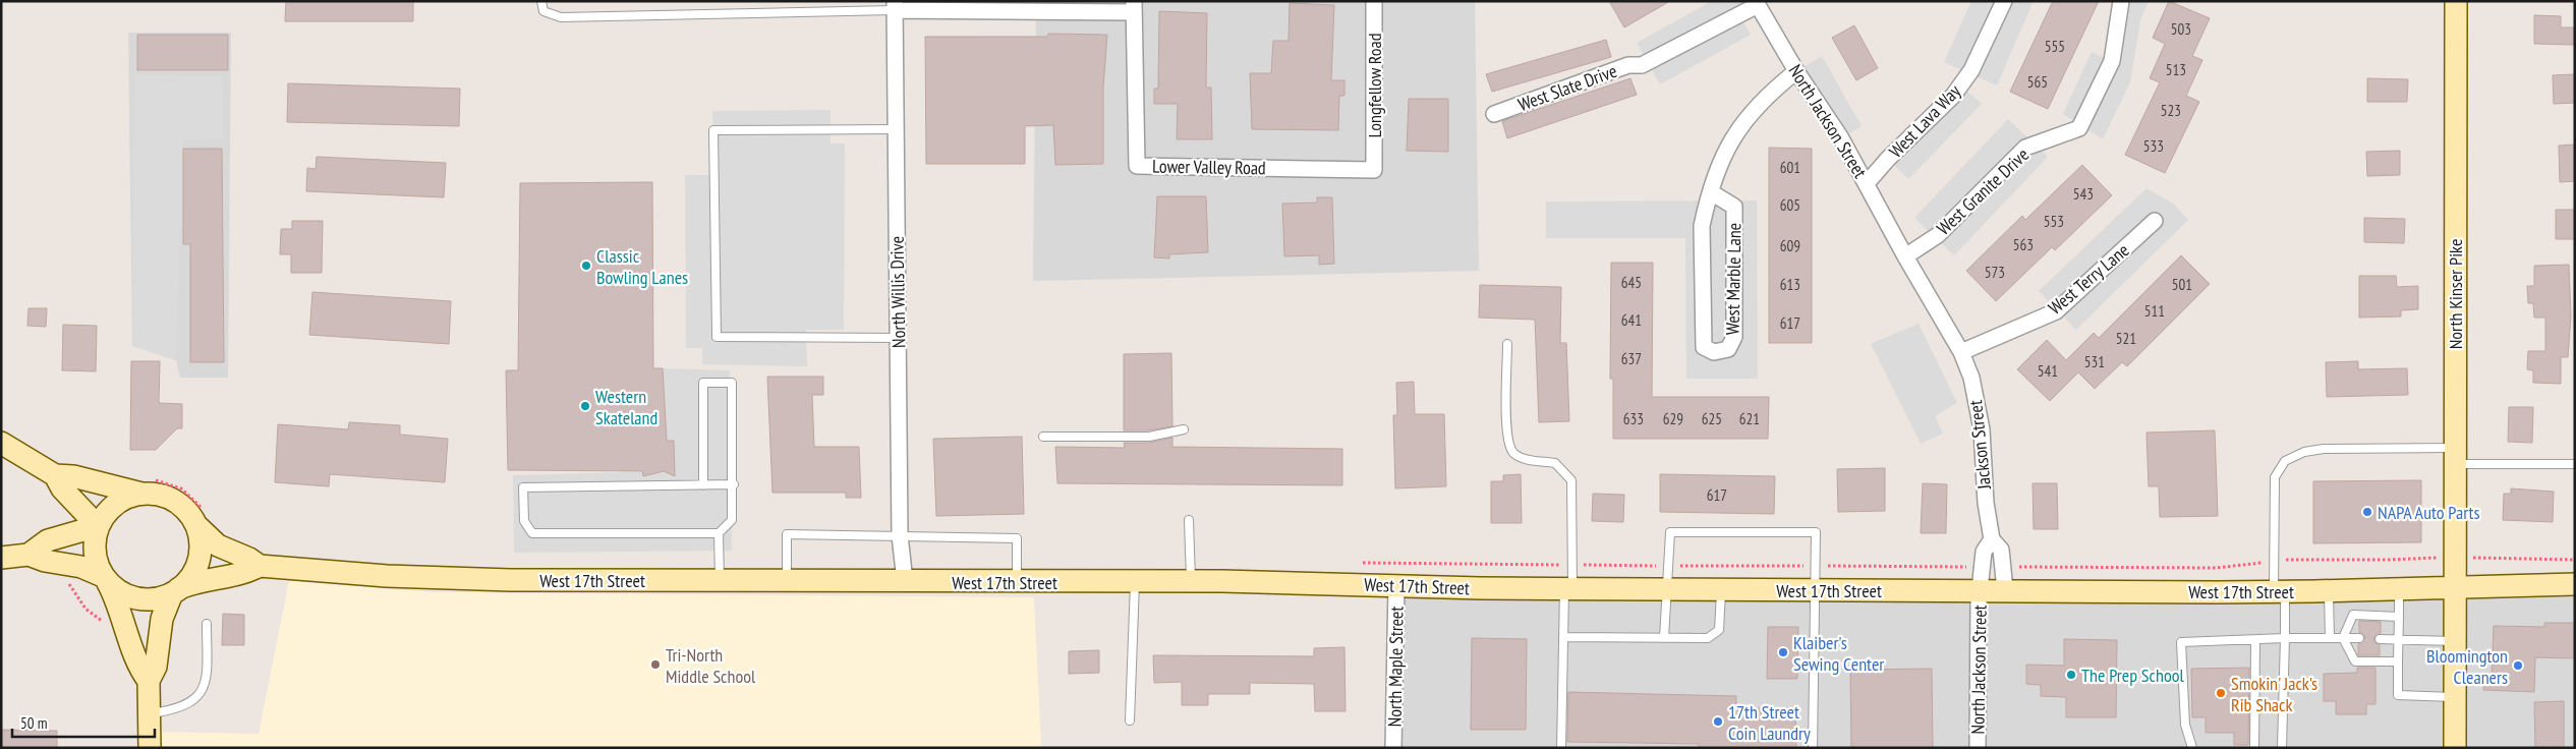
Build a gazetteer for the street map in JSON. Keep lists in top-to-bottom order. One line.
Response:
{"streets":{"main road":["North Kinser Pike","West 17th Street"],"street":["Longfellow Road","West Slate Drive","North Jackson Street","West Lava Way","Lower Valley Road","West Granite Drive","West Marble Lane","West Terry Lane","North Willis Drive","Jackson Street","North Maple Street"]},"crossings":[["Longfellow Road","Lower Valley Road"],["West Slate Drive","North Jackson Street"],["North Jackson Street","West Lava Way"],["North Jackson Street","West Granite Drive"],["North Jackson Street","West Marble Lane"],["North Jackson Street","West Terry Lane"],["North Jackson Street","Jackson Street"],["North Jackson Street","West 17th Street"],["West Terry Lane","Jackson Street"],["North Willis Drive","West 17th Street"],["North Kinser Pike","West 17th Street"],["Jackson Street","West 17th Street"],["West 17th Street","North Maple Street"]],"places":["Classic Bowling Lanes","Western Skateland","NAPA Auto Parts","Klaiber's Sewing Center","Tri-North Middle School","Bloomington Cleaners","The Prep School","Smokin' Jack's Rib Shack","17th Street Coin Laundry"],"house_numbers":["503","555","513","565","523","533","601","543","605","553","563","609","573","645","613","501","511","641","617","521","637","531","541","633","629","625","621","617"],"scale_bar":"50 m"}
